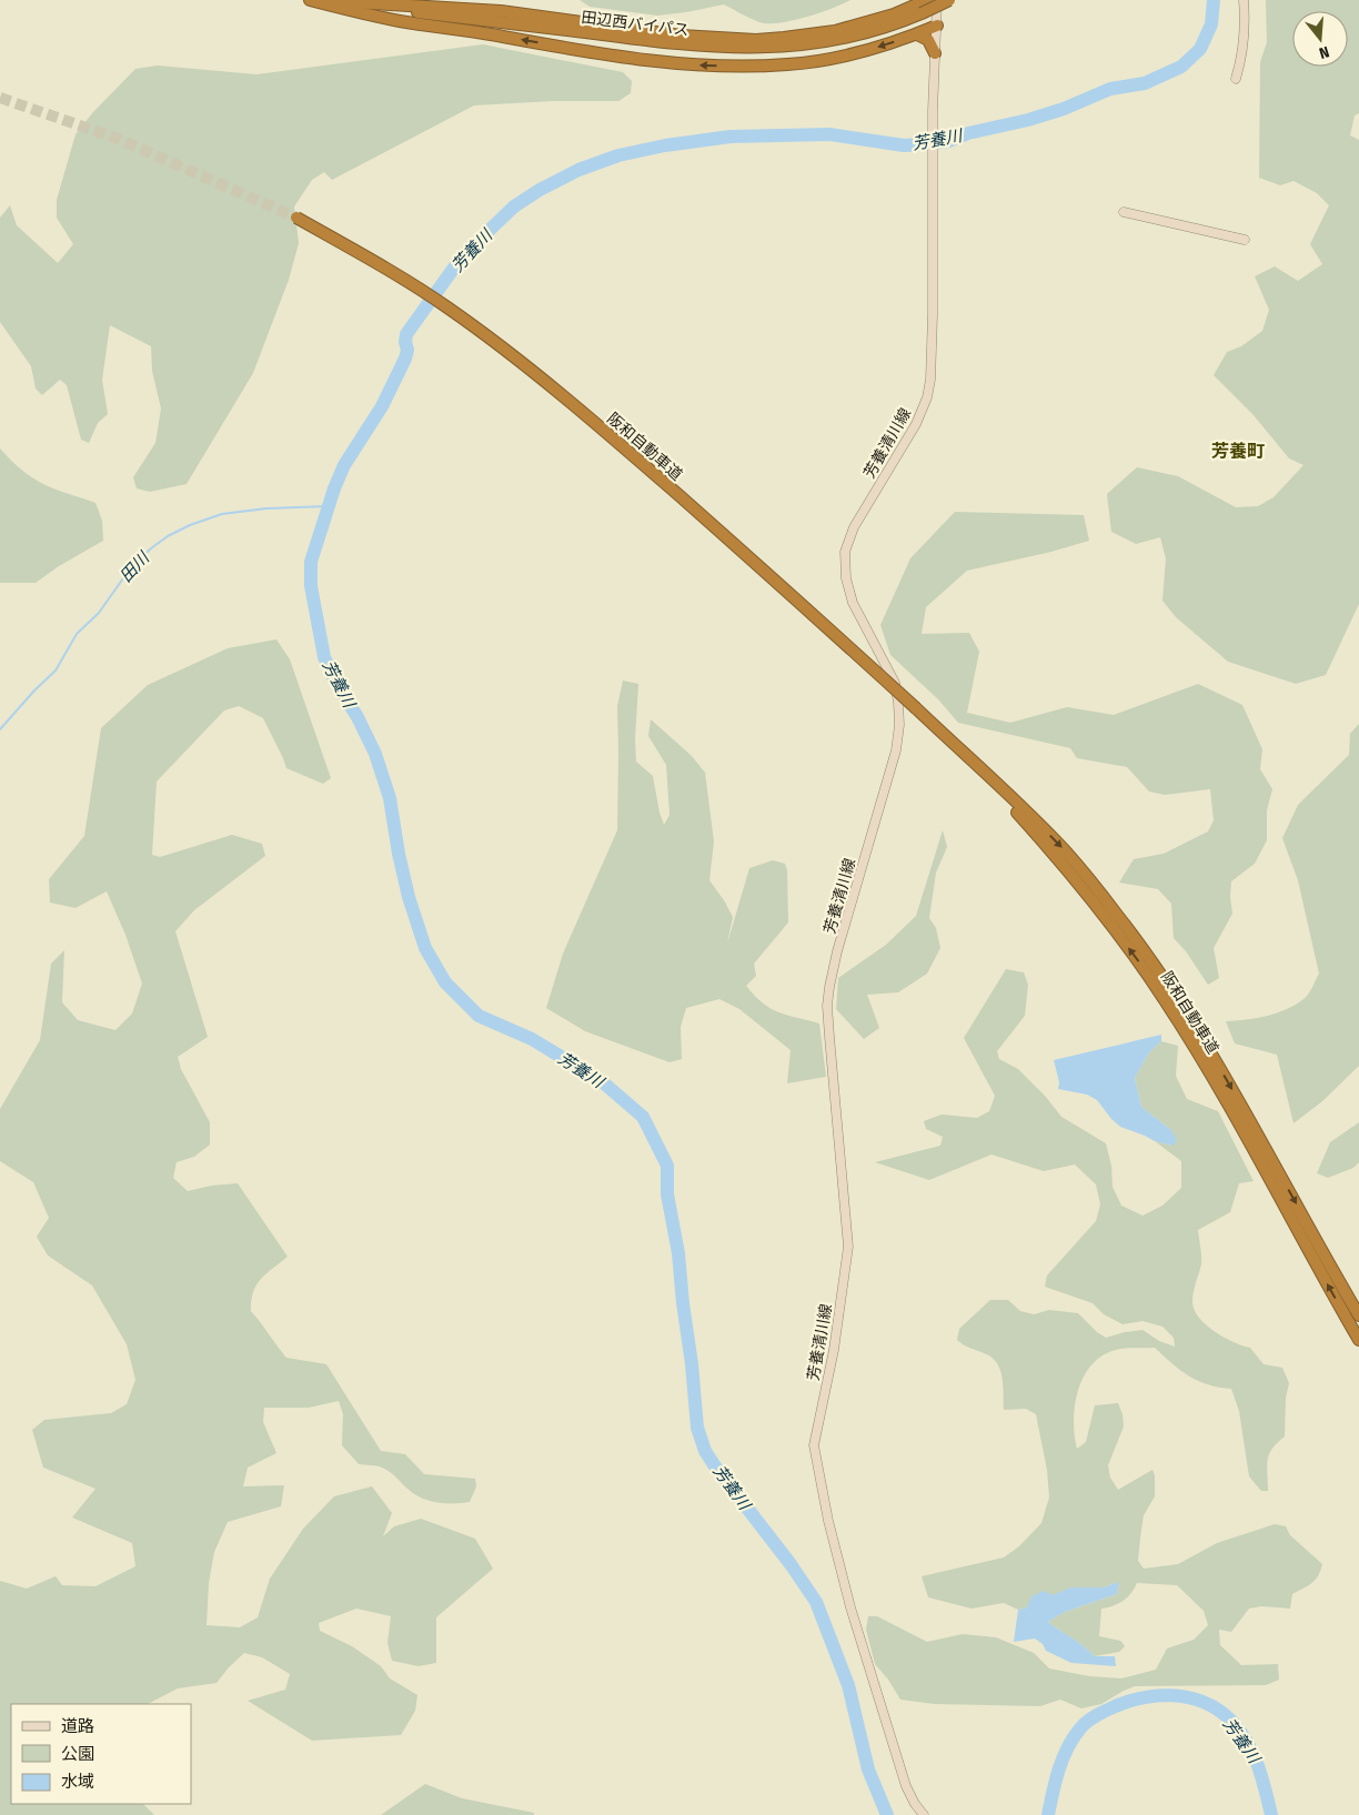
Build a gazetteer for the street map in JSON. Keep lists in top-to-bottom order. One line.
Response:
{"streets":{"highway":["田辺西バイパス","阪和自動車道"],"main road":["芳養清川線"]},"districts":["芳養町"],"water":["芳養川","田川"],"legend":["道路","公園","水域"],"north":"bottom"}
